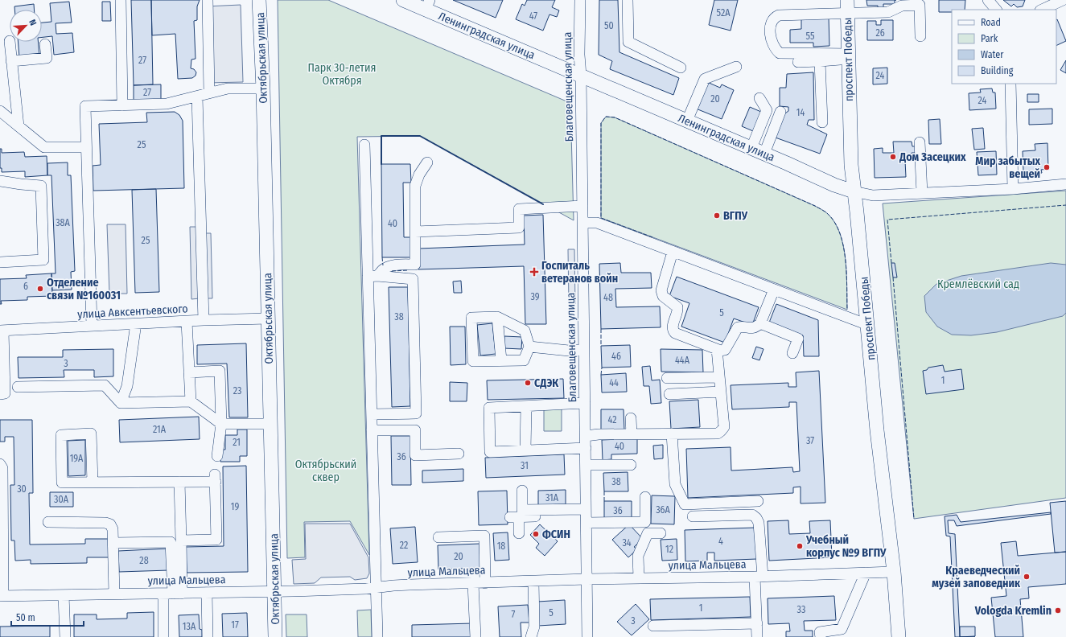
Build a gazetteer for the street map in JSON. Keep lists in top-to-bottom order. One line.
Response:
{"streets":{"main road":["Ленинградская улица","Октябрьская улица","проспект Победы"],"street":["Благовещенская улица","улица Авксентьевского","улица Мальцева"]},"crossings":[["Ленинградская улица","проспект Победы"],["Ленинградская улица","Благовещенская улица"],["Октябрьская улица","улица Авксентьевского"],["Октябрьская улица","улица Мальцева"],["проспект Победы","улица Мальцева"],["Благовещенская улица","улица Мальцева"]],"parks":["Парк 30-летия Октября","Кремлёвский сад","Октябрьский сквер"],"places":{"other":["Дом Засецких","Мир забытых вещей","ВГПУ","Отделение связи №160031","СДЭК","ФСИН","Учебный корпус №9 ВГПУ","Краеведческий музей заповедник","Vologda Kremlin"],"health":["Госпиталь ветеранов войн"]},"house_numbers":["52А","47","50","26","55","27","24","27","20","24","14","25","38А","40","25","6","39","48","5","38","46","44А","3","1","44","23","42","21А","37","21","40","36","19А","31","38","30","31А","30А","19","36А","36","4","34","22","18","12","20","28","1","33","5","7","3","17","13А"],"legend":["Road","Park","Water","Building"],"scale_bar":"50 m","north":"top right"}
